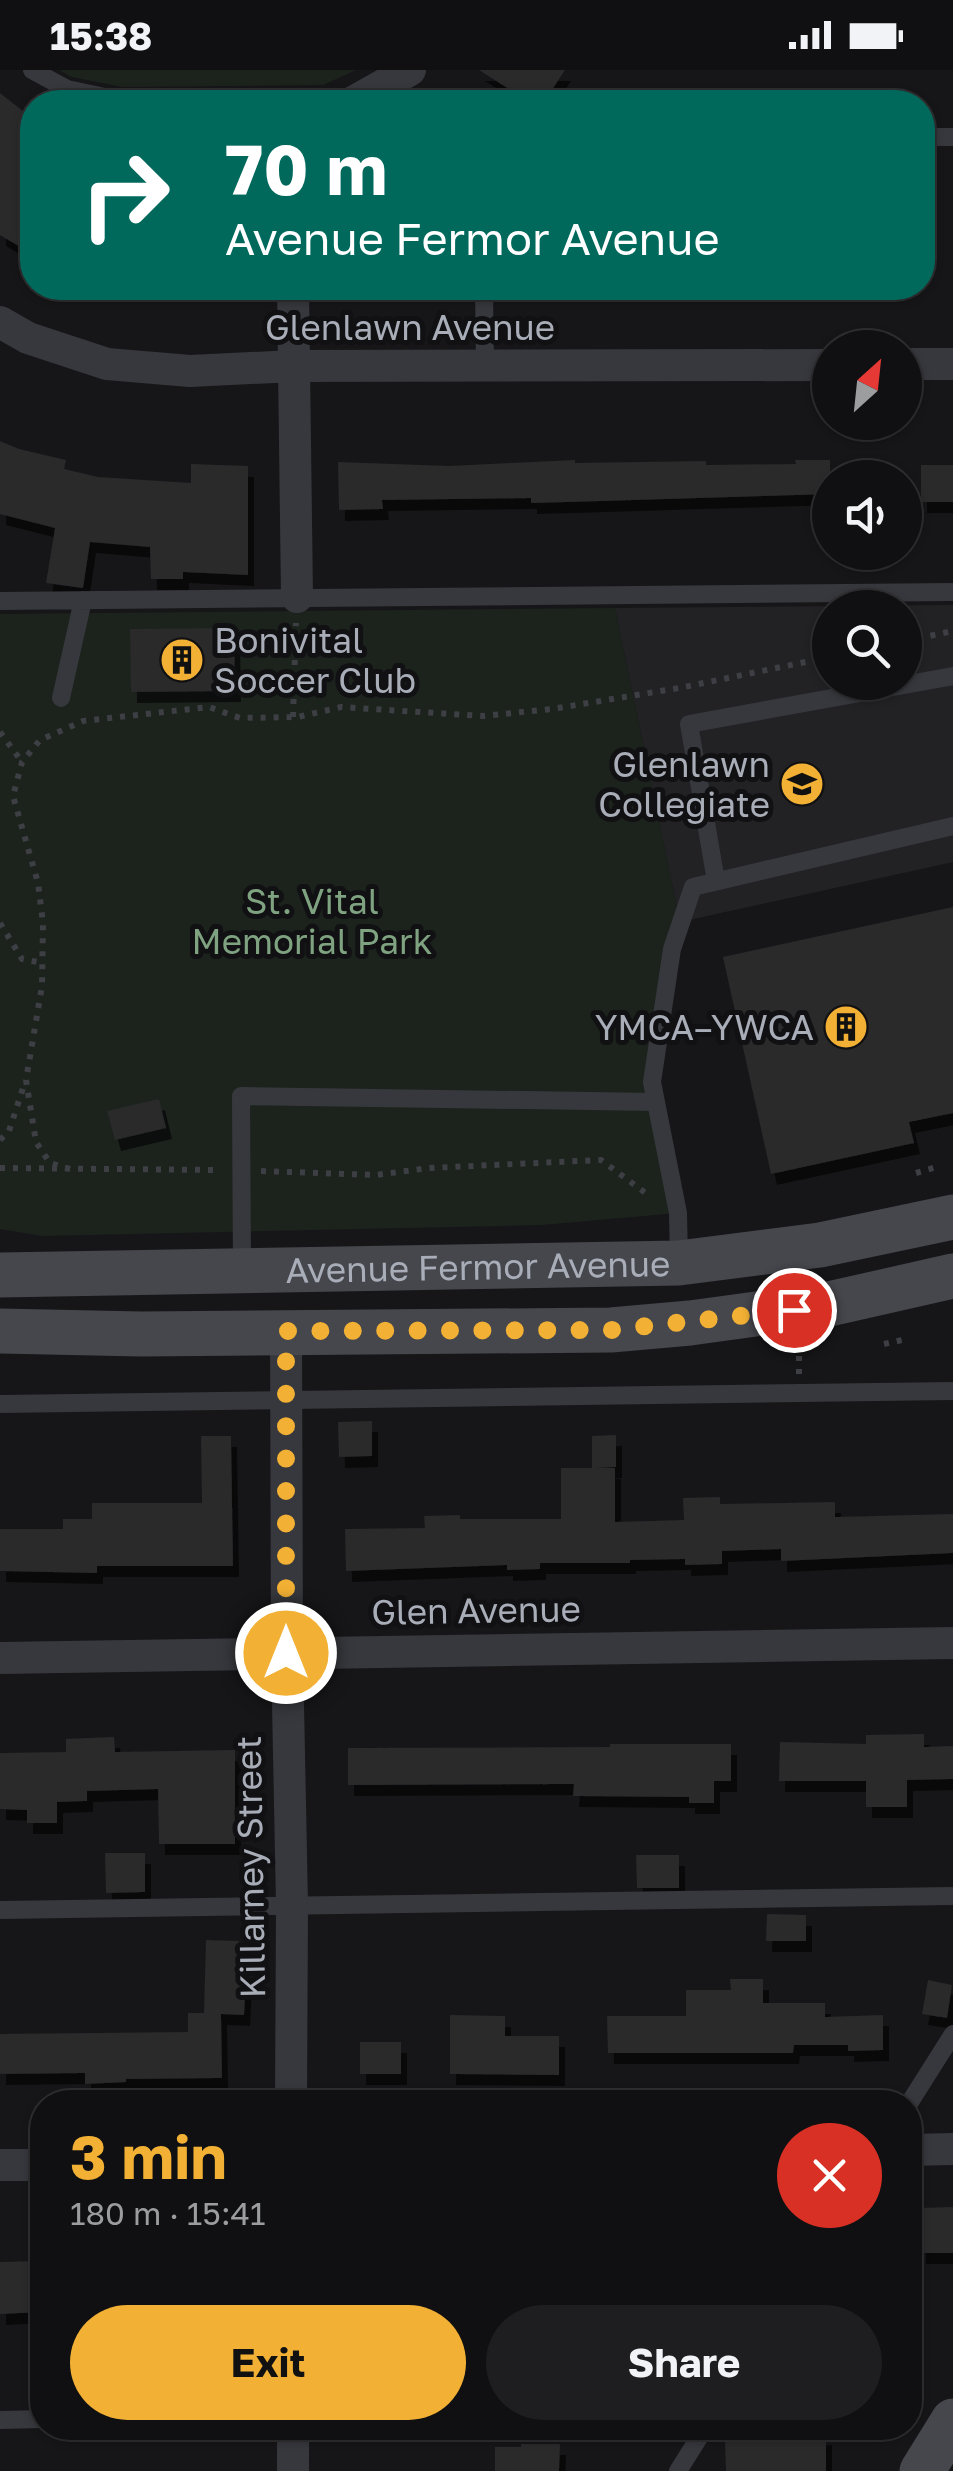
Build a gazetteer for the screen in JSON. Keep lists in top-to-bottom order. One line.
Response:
{"streets":{"main road":["Avenue Fermor Avenue"],"street":["Glenlawn Avenue","Glen Avenue","Killarney Street"]},"crossings":[["Avenue Fermor Avenue","Killarney Street"],["Glen Avenue","Killarney Street"]],"parks":["St. Vital Memorial Park"],"places":{"building":["Bonivital Soccer Club","YMCA–YWCA"],"school or university":["Glenlawn Collegiate"]},"north":"top right","page":{"status":"15:38","turn":["70 m","Avenue Fermor Avenue"],"heading":["3 min","180 m · 15:41"],"buttons":["Exit","Share"]}}
